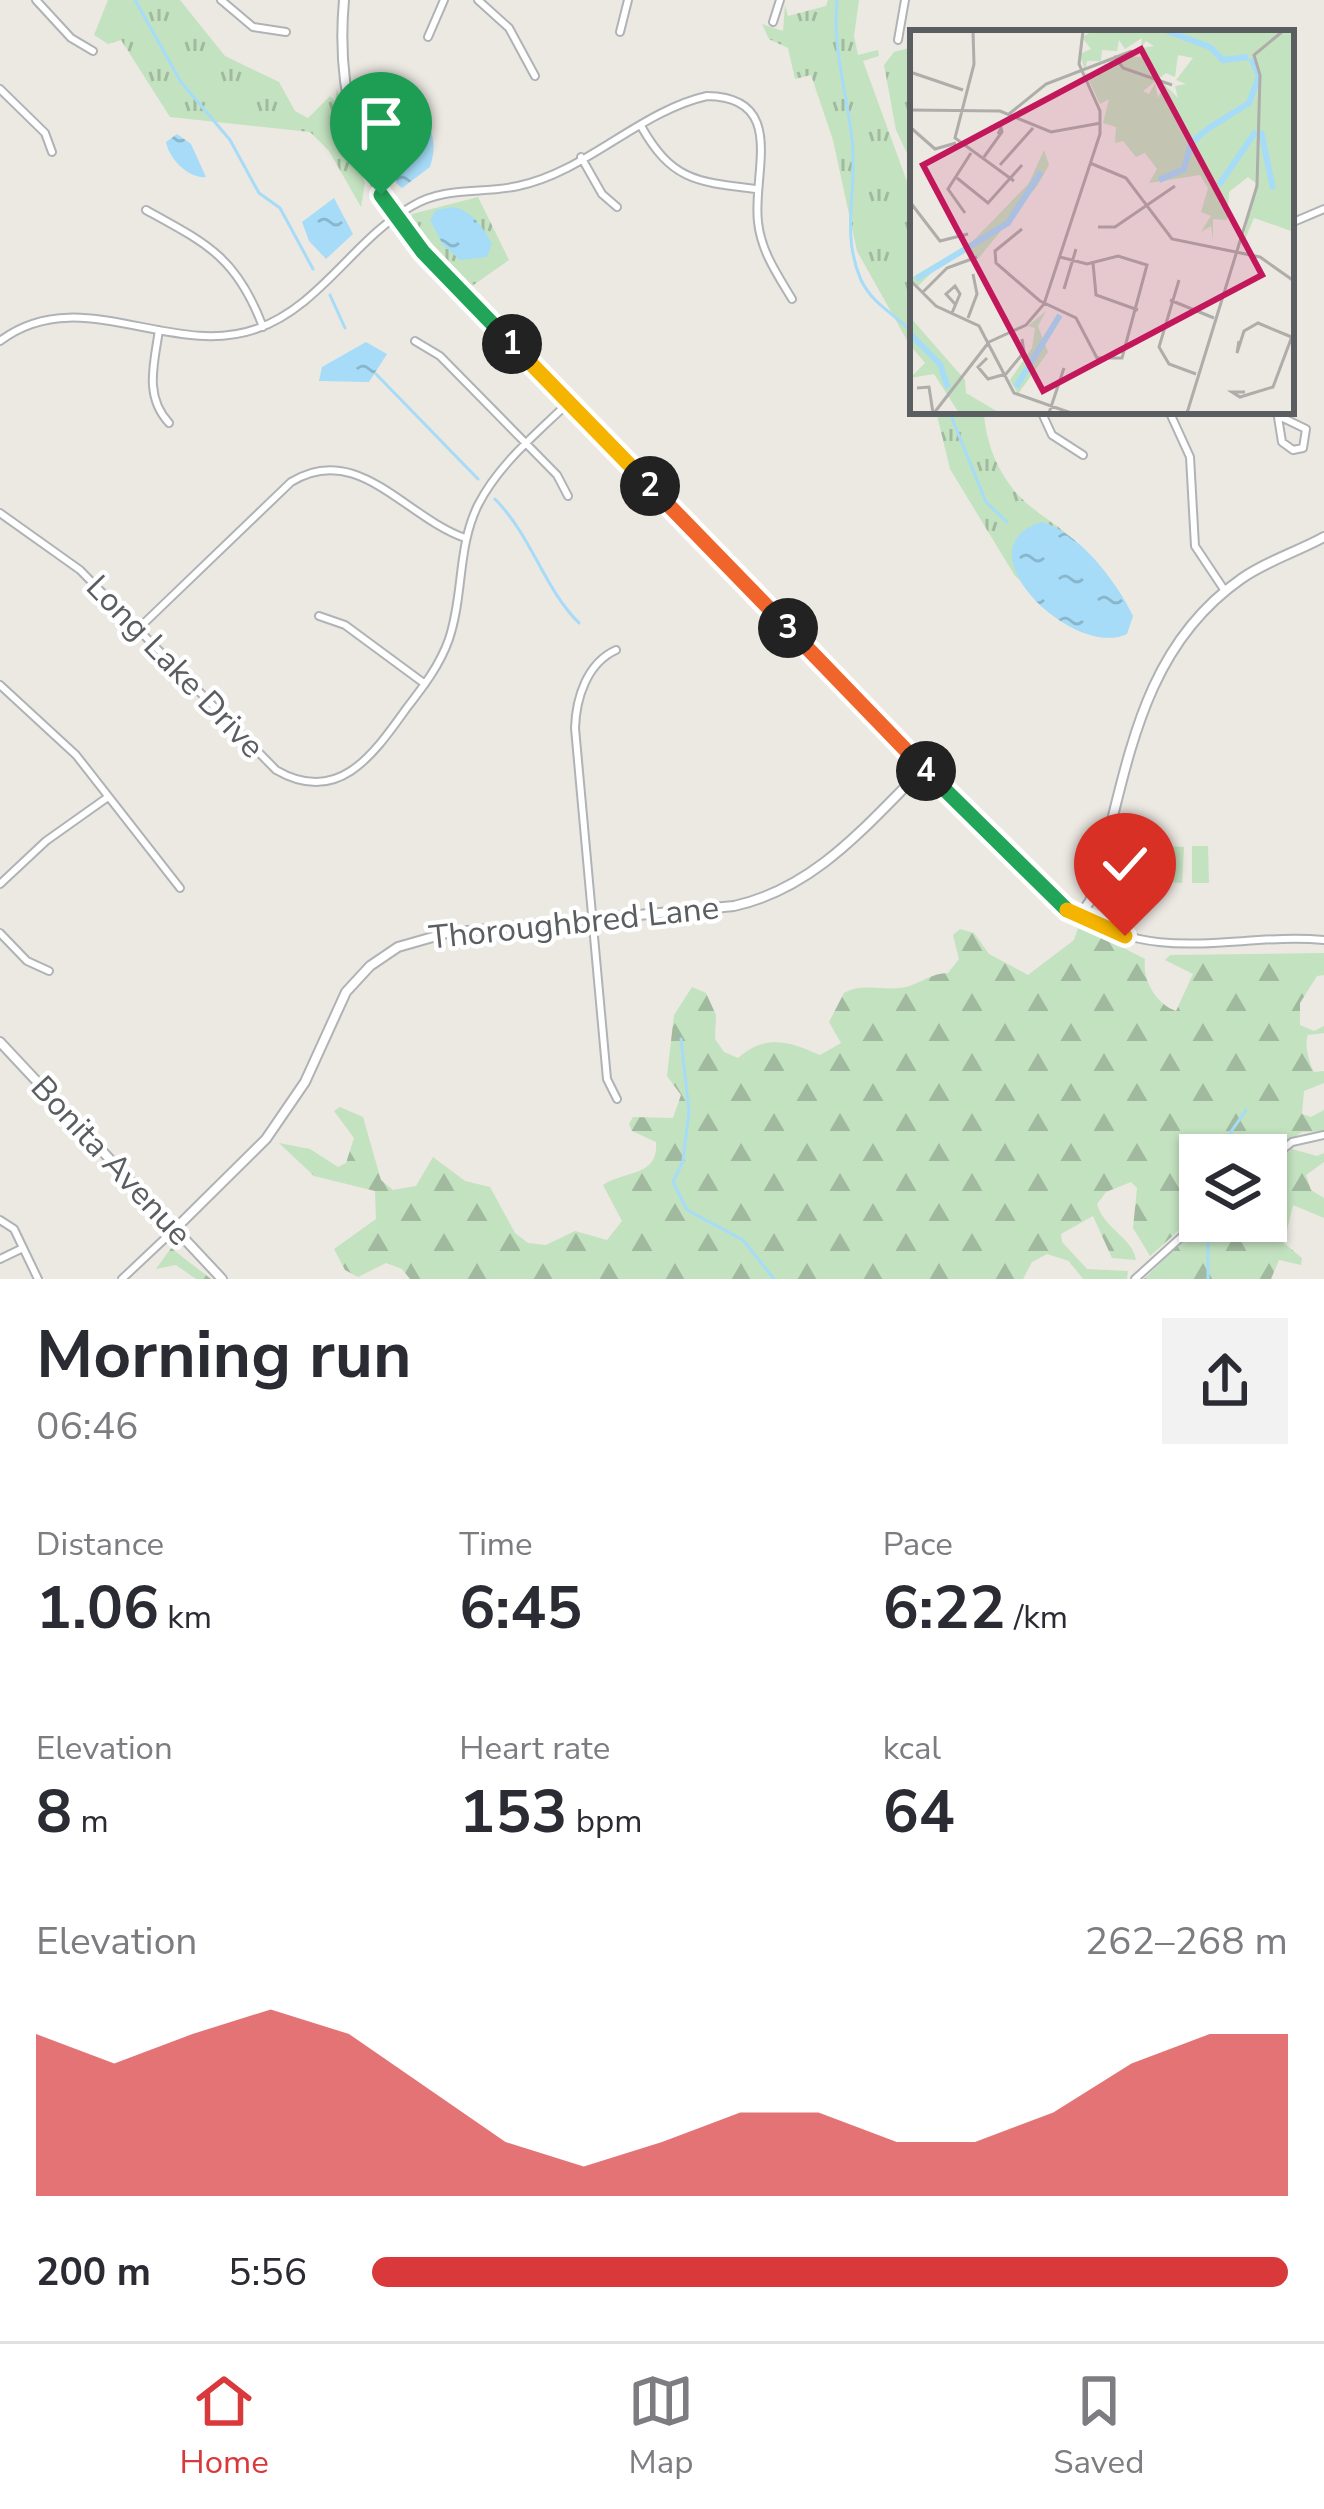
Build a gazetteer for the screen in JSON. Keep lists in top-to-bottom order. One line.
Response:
{"streets":{"street":["Long Lake Drive","Thoroughbred Lane","Bonita Avenue"]},"crossings":[["Thoroughbred Lane","Bonita Avenue"]],"page":{"pins":["1","2","3","4"],"heading":["Morning run","06:46"],"stats":[["Distance","1.06 km"],["Time","6:45"],["Pace","6:22 /km"],["Elevation","8 m"],["Heart rate","153 bpm"],["kcal","64"]],"chart":["Elevation","262–268 m"],"list":[{"name":"200 m","note":"5:56"}],"tabs":["Home","Map","Saved"]}}
